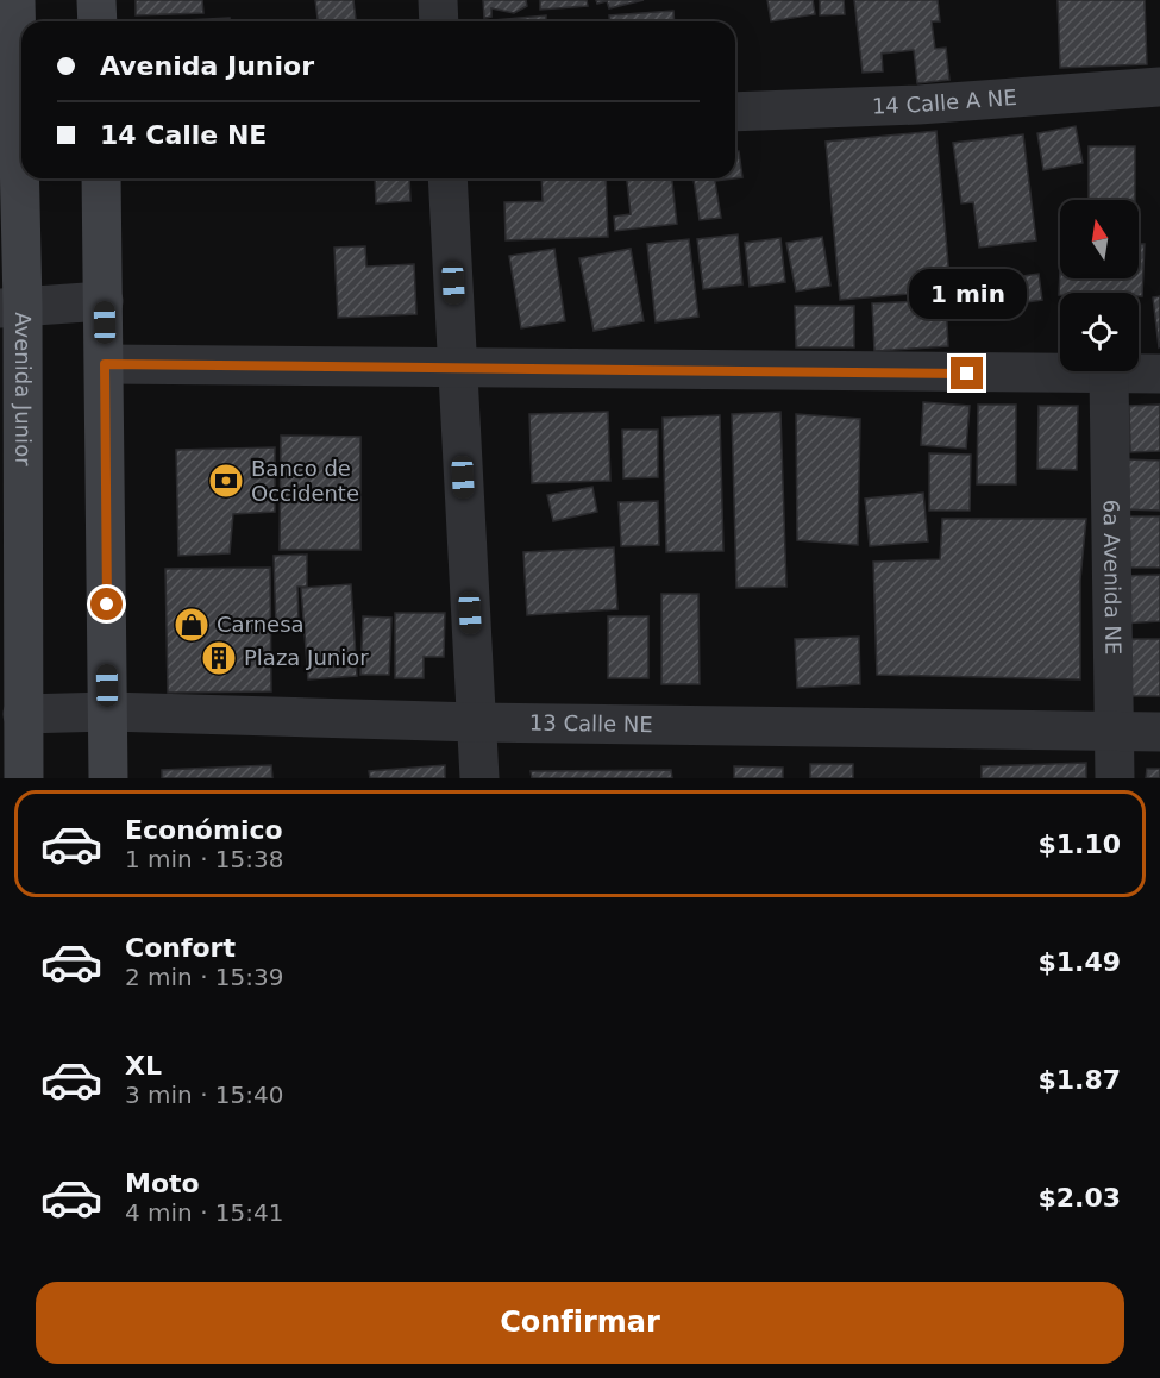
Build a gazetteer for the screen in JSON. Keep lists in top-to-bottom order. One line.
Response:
{"streets":{"main road":["Avenida Junior"],"street":["14 Calle A NE","6a Avenida NE","13 Calle NE"]},"crossings":[["Avenida Junior","13 Calle NE"],["6a Avenida NE","13 Calle NE"]],"places":{"bank":["Banco de Occidente"],"shop":["Carnesa"],"building":["Plaza Junior"]},"north":"top","page":{"banner":["Avenida Junior","14 Calle NE"],"bubble":"1 min","list":[{"name":"Económico","note":"1 min · 15:38","value":"$1.10"},{"name":"Confort","note":"2 min · 15:39","value":"$1.49"},{"name":"XL","note":"3 min · 15:40","value":"$1.87"},{"name":"Moto","note":"4 min · 15:41","value":"$2.03"}],"buttons":"Confirmar"}}
